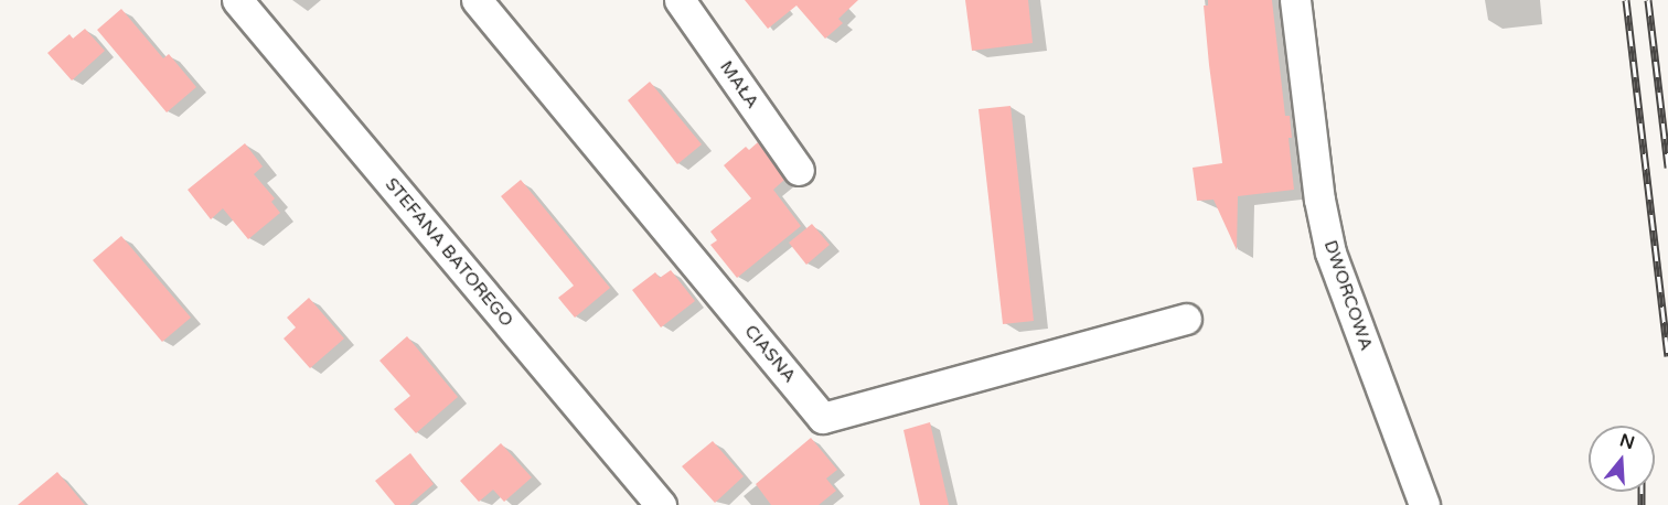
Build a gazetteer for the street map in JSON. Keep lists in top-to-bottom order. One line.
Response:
{"streets":{"street":["MAŁA","STEFANA BATOREGO","DWORCOWA","CIASNA"]},"north":"top"}
